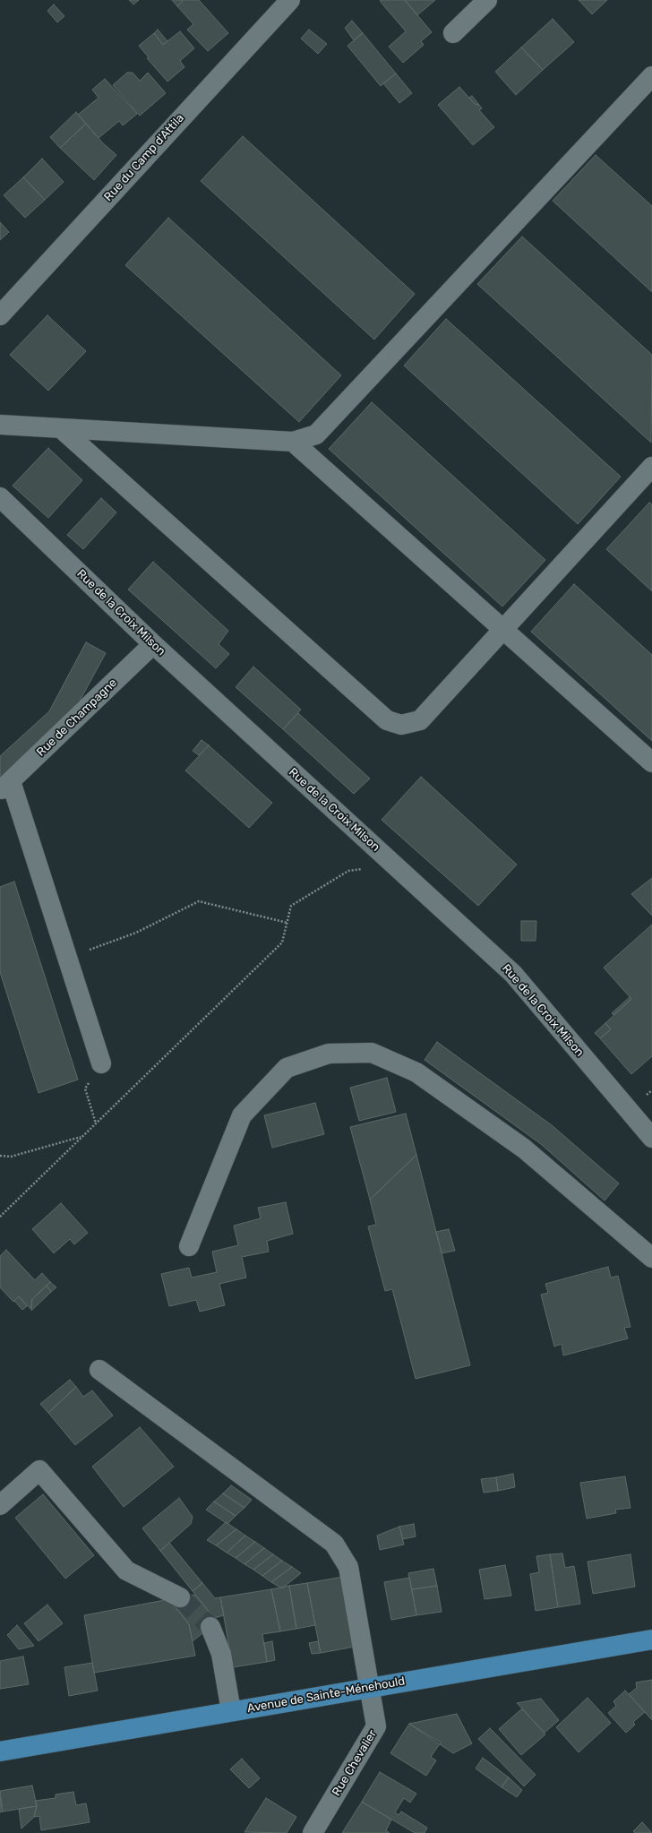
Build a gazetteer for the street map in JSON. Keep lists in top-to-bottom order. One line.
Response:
{"streets":{"main road":["Avenue de Sainte-Ménehould"],"street":["Rue du Camp d'Attila","Rue de la Croix Milson","Rue de Champagne","Rue Chevalier"]},"crossings":[["Rue de la Croix Milson","Rue de Champagne"],["Avenue de Sainte-Ménehould","Rue Chevalier"]]}
